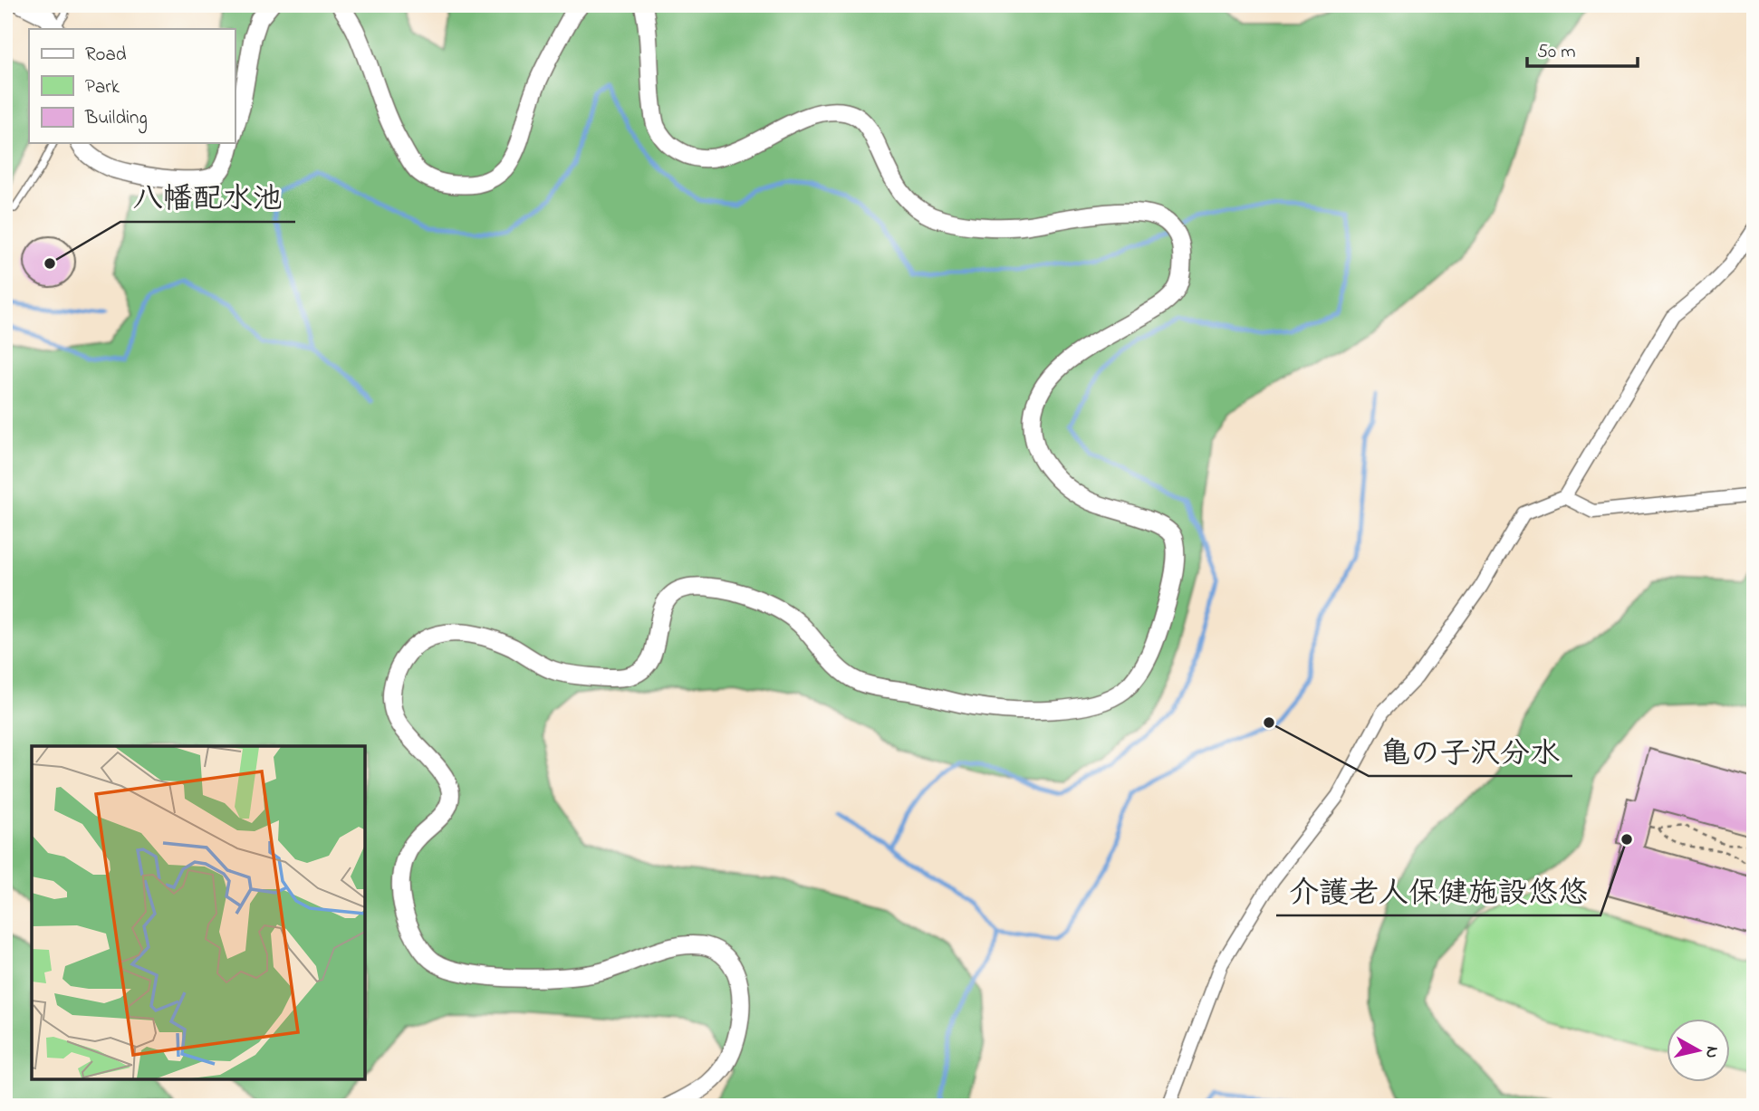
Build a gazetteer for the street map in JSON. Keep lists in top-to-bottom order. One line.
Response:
{"places":["八幡配水池","亀の子沢分水","介護老人保健施設悠悠"],"legend":["Road","Park","Building"],"scale_bar":"50 m","north":"right"}
